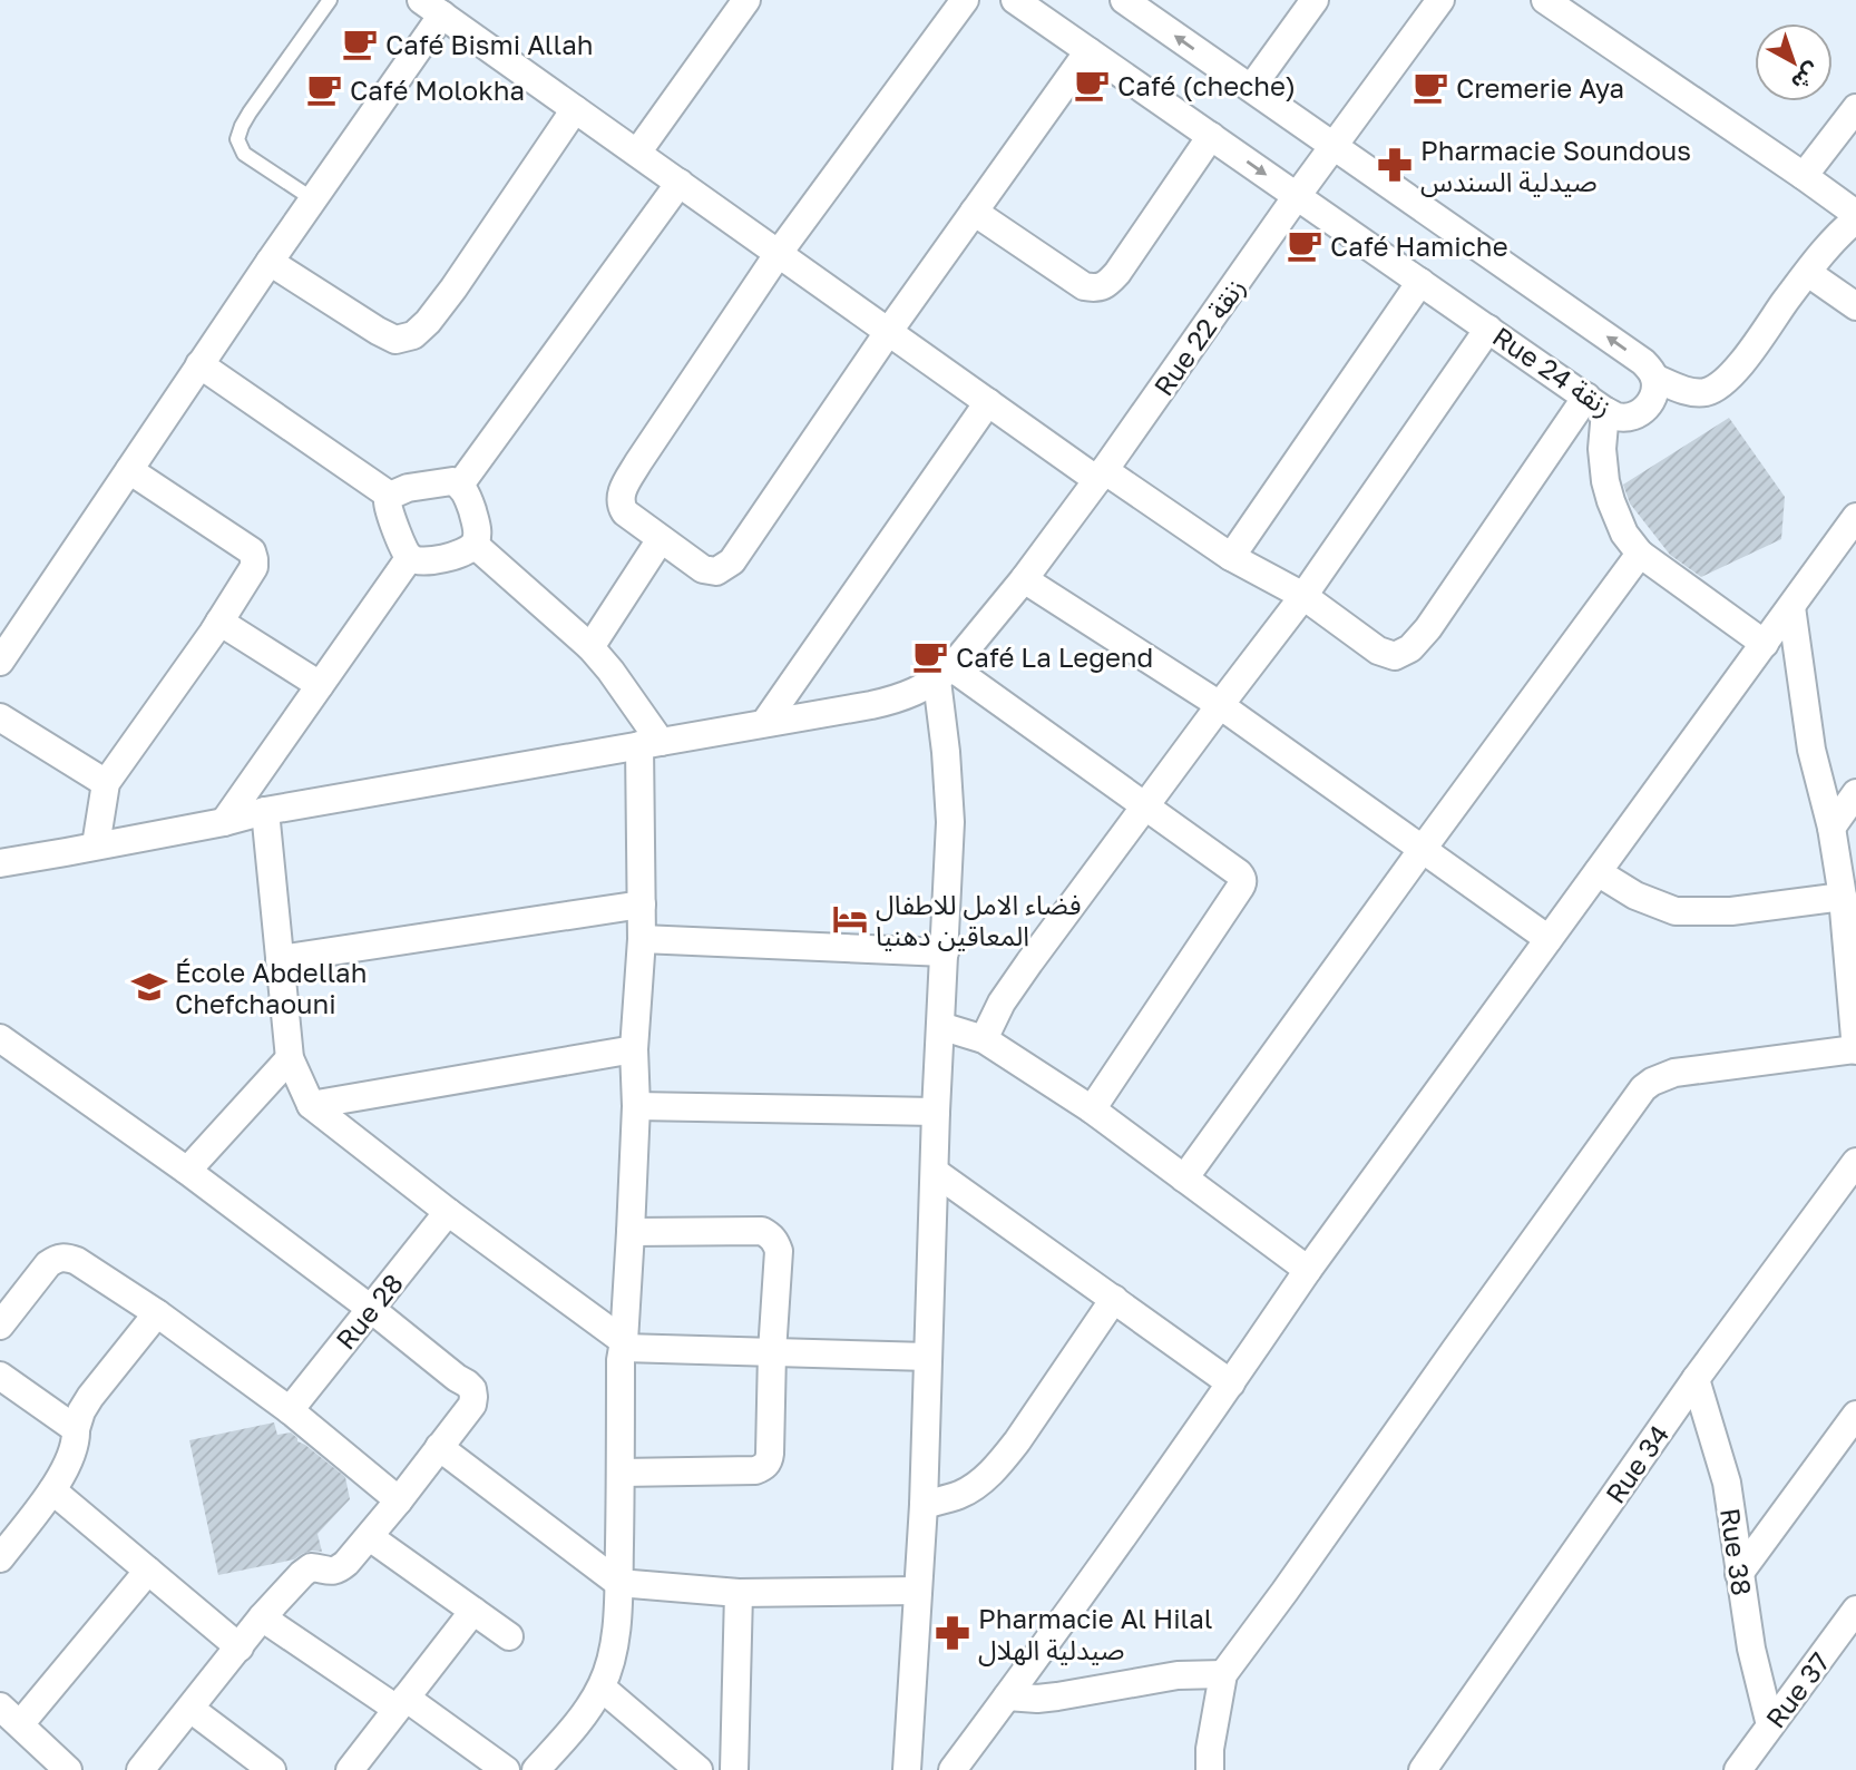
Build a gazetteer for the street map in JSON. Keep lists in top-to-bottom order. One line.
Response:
{"streets":{"street":["Rue 22 زنقة","Rue 24 زنقة","Rue 28","Rue 34","Rue 38","Rue 37"]},"crossings":[["Rue 22 زنقة","Rue 24 زنقة"],["Rue 34","Rue 38"],["Rue 38","Rue 37"]],"places":{"cafe":["Café Bismi Allah","Café (cheche)","Cremerie Aya","Café Molokha","Café Hamiche","Café La Legend"],"pharmacy":["Pharmacie Soundous صيدلية السندس","Pharmacie Al Hilal صيدلية الهلال"],"hotel":["فضاء الامل للاطفال المعاقين دهنيا"],"school or university":["École Abdellah Chefchaouni"]},"north":"bottom right"}
